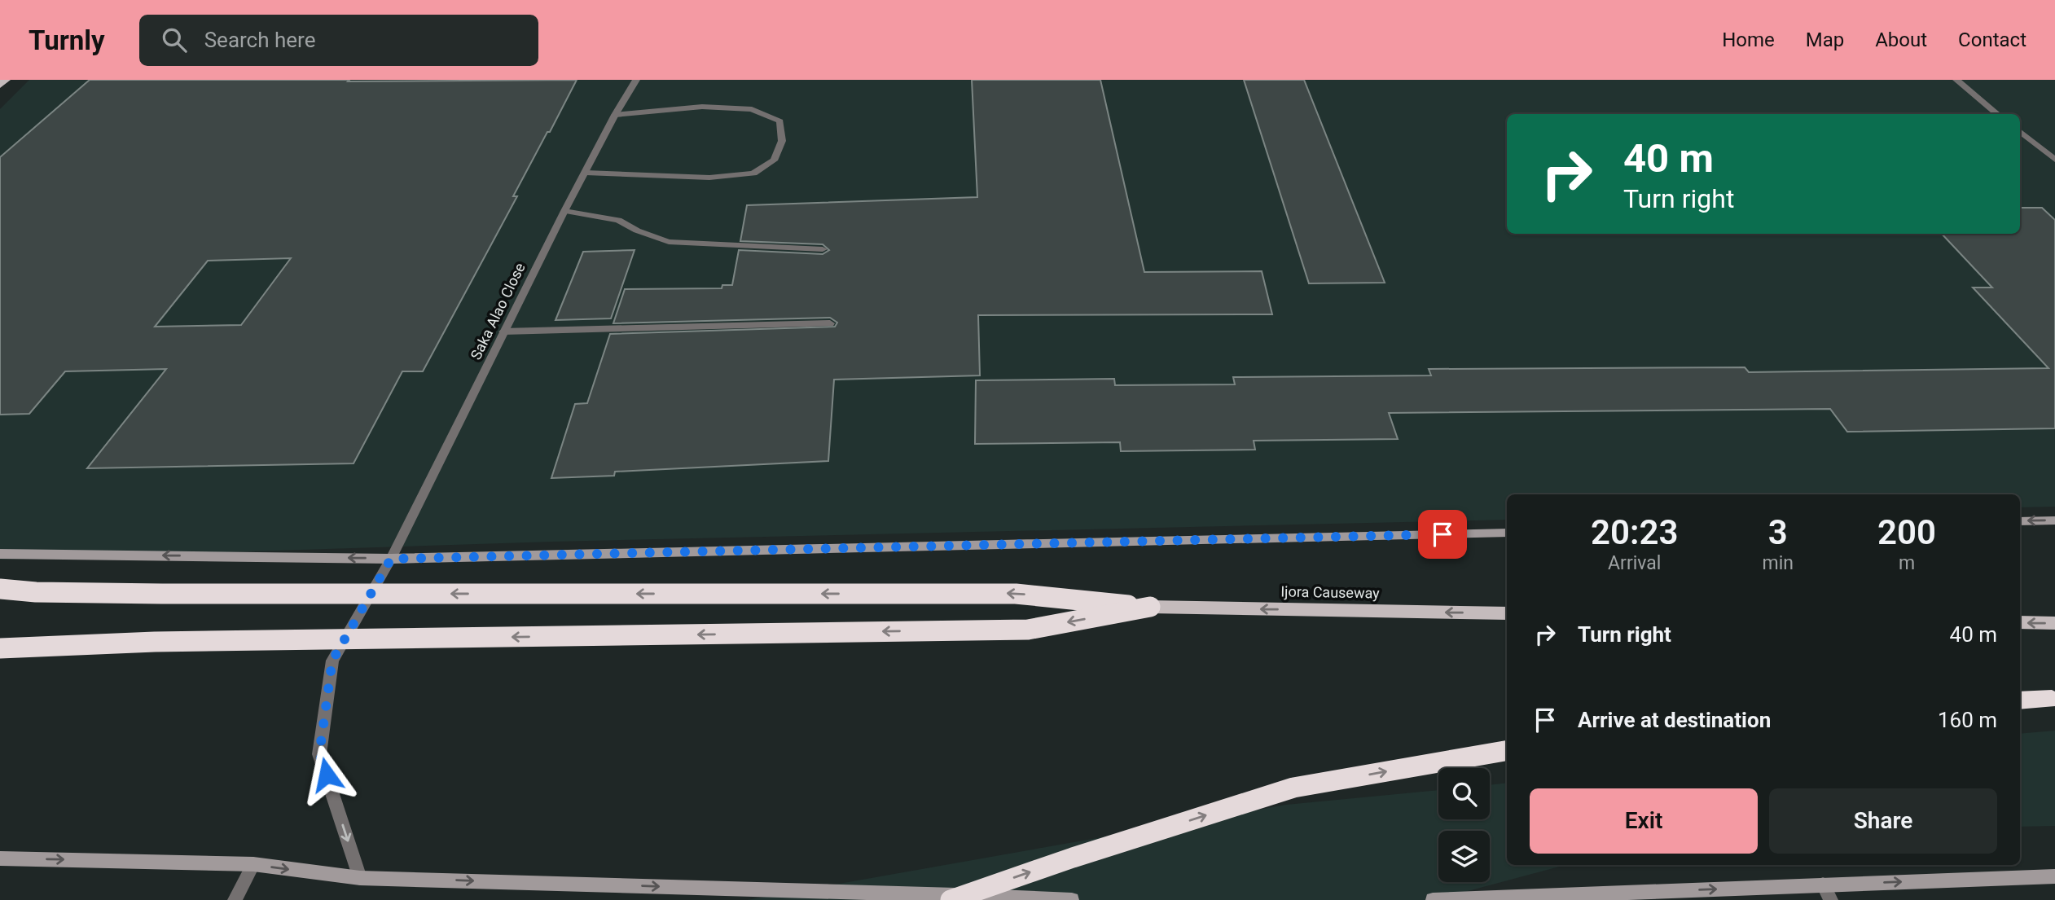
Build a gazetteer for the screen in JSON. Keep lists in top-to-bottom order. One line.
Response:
{"streets":{"main road":["Ijora Causeway"],"street":["Saka Alao Close"]},"one_way":["Saka Alao Close","Ijora Causeway"],"page":{"header":"Turnly","search":"Search here","nav":["Home","Map","About","Contact"],"turn":["40 m","Turn right"],"eta":["20:23","Arrival","3","min","200","m"],"list":[{"name":"Turn right","value":"40 m"},{"name":"Arrive at destination","value":"160 m"}],"buttons":["Exit","Share"]}}
